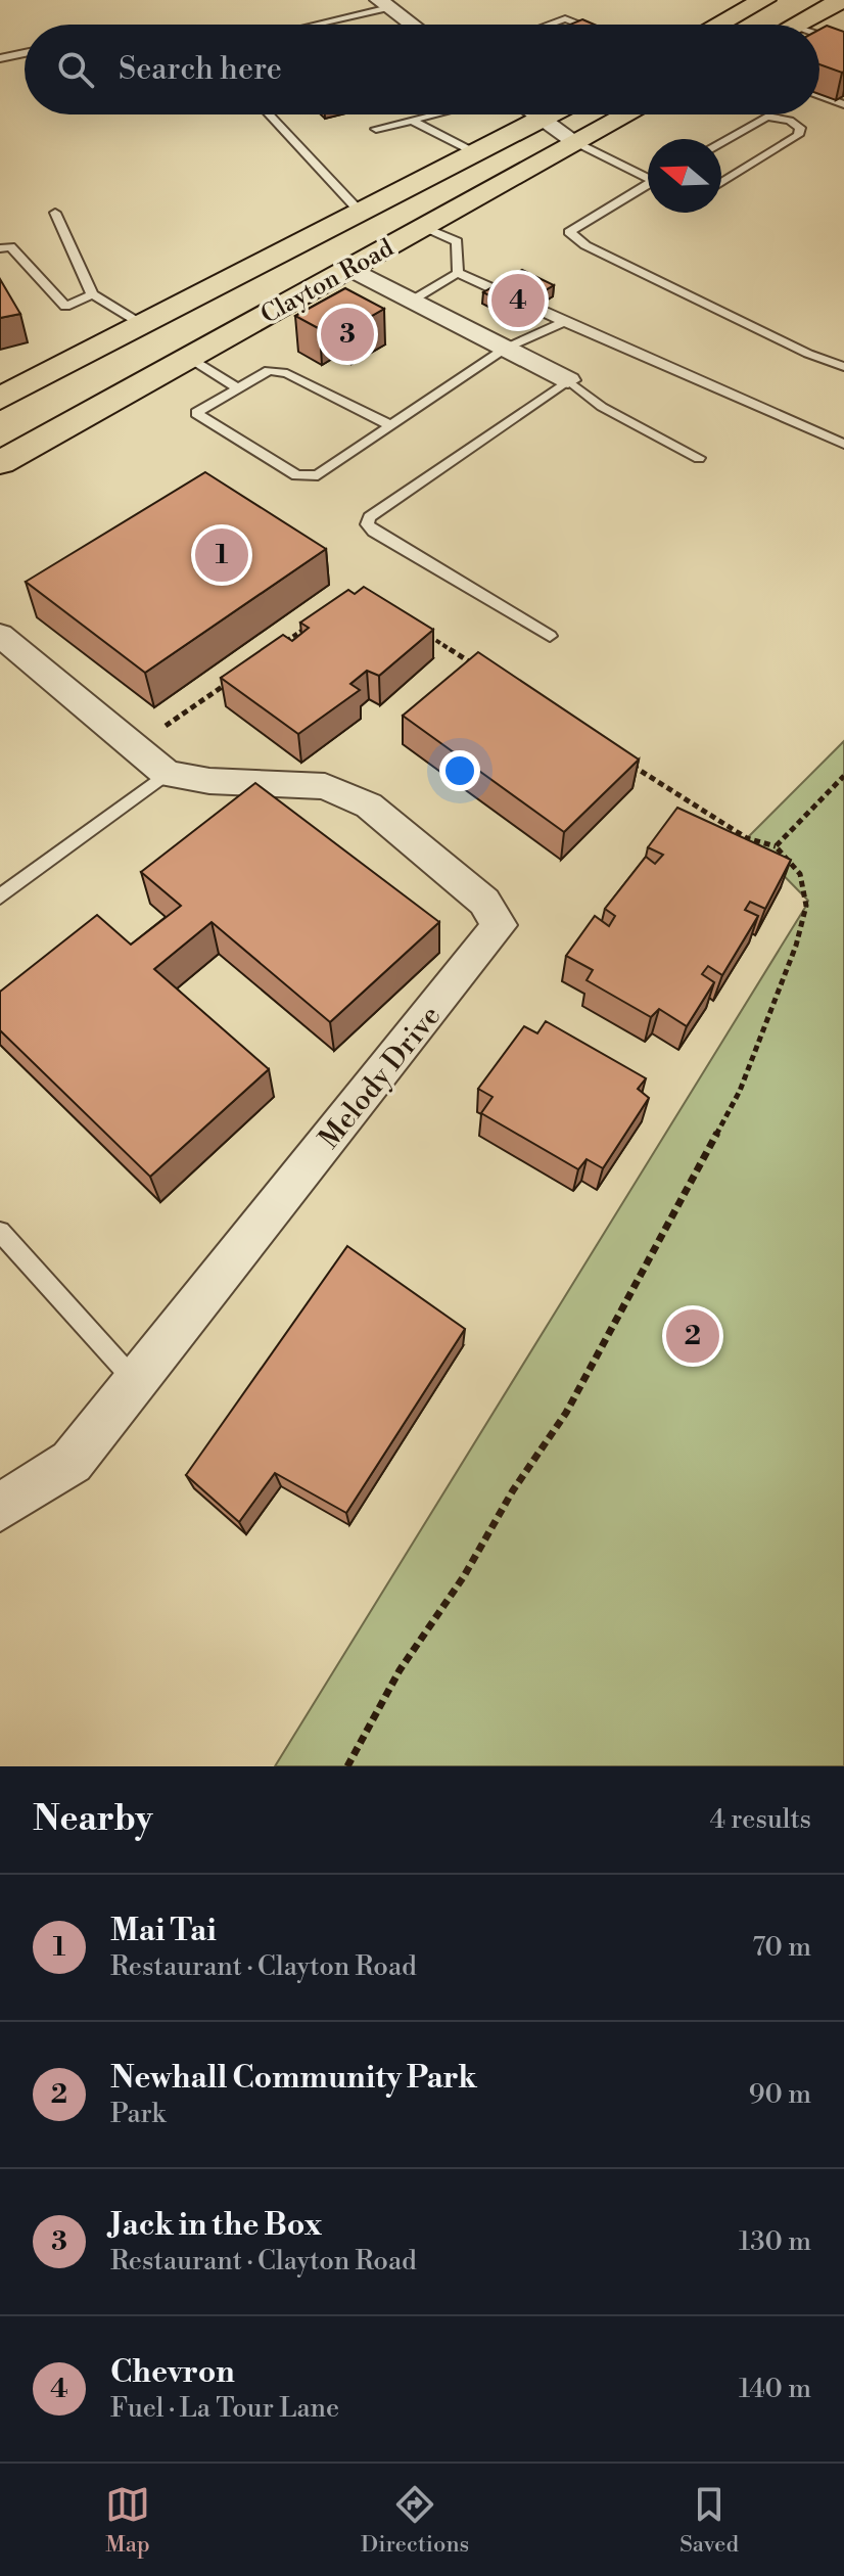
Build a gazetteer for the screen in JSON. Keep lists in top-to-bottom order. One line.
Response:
{"streets":{"main road":["Clayton Road"],"street":["Melody Drive"]},"north":"left","page":{"search":"Search here","pins":["4","3","1","2"],"heading":["Nearby","4 results"],"list":[{"mark":"1","name":"Mai Tai","note":"Restaurant · Clayton Road","value":"70 m"},{"mark":"2","name":"Newhall Community Park","note":"Park","value":"90 m"},{"mark":"3","name":"Jack in the Box","note":"Restaurant · Clayton Road","value":"130 m"},{"mark":"4","name":"Chevron","note":"Fuel · La Tour Lane","value":"140 m"}],"nav":["Map","Directions","Saved"]}}
